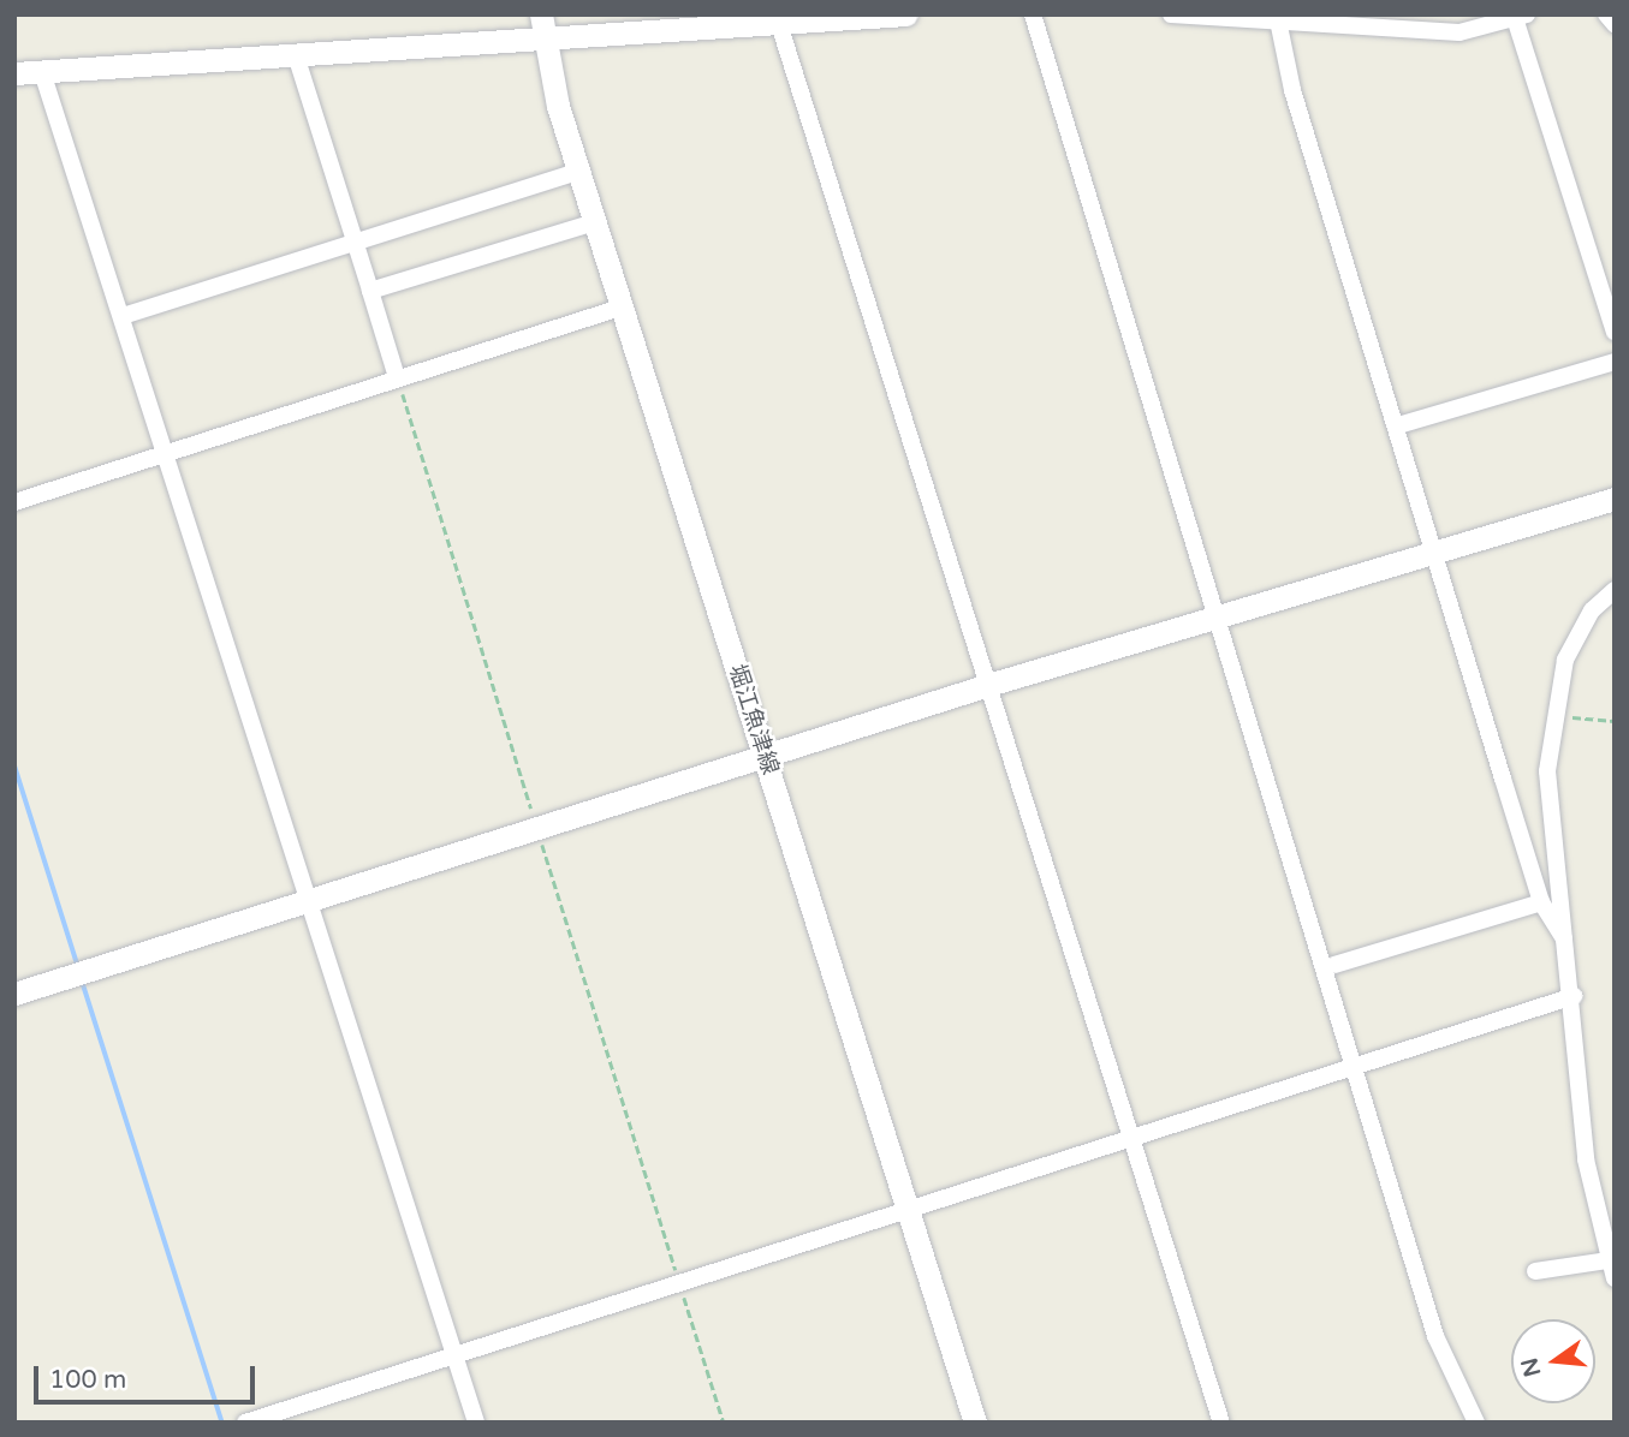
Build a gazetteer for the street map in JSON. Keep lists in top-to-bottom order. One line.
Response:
{"streets":{"street":["堀江魚津線"]},"scale_bar":"100 m","north":"left"}
